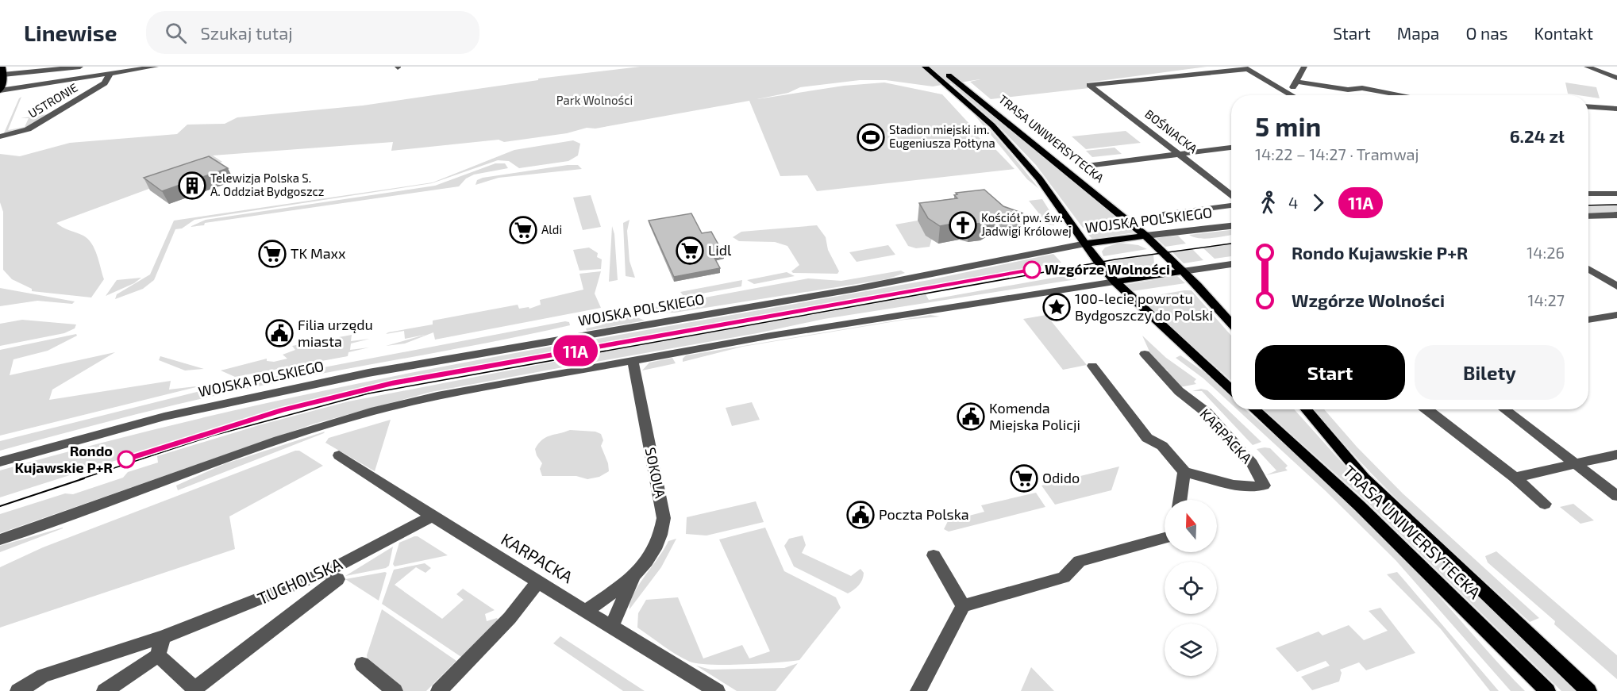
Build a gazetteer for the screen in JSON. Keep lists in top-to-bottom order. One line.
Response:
{"streets":{"main road":["TRASA UNIWERSYTECKA","WOJSKA POLSKIEGO"],"street":["USTRONIE","BOŚNIACKA","KARPACKA","SOKOLA","TUCHOLSKA"]},"crossings":[["TRASA UNIWERSYTECKA","WOJSKA POLSKIEGO"],["KARPACKA","SOKOLA"],["KARPACKA","TUCHOLSKA"]],"parks":["Park Wolności"],"places":{"sports":["Stadion miejski im. Eugeniusza Połtyna"],"building":["Telewizja Polska S. A. Oddział Bydgoszcz"],"church":["Kościół pw. św. Jadwigi Królowej"],"supermarket":["Aldi","Lidl","TK Maxx","Odido"],"other":["Wzgórze Wolności","Rondo Kujawskie P+R"],"place":["100-lecie powrotu Bydgoszczy do Polski"],"public building":["Filia urzędu miasta","Komenda Miejska Policji","Poczta Polska"]},"lines":["tram line 11A"],"north":"top","page":{"header":"Linewise","search":"Szukaj tutaj","nav":["Start","Mapa","O nas","Kontakt"],"on_map":"11A","heading":["5 min","14:22 – 14:27 · Tramwaj","6.24 zł"],"legs":["4","11A"],"list":[{"name":"Rondo Kujawskie P+R","value":"14:26"},{"name":"Wzgórze Wolności","value":"14:27"}],"buttons":["Start","Bilety"]}}
